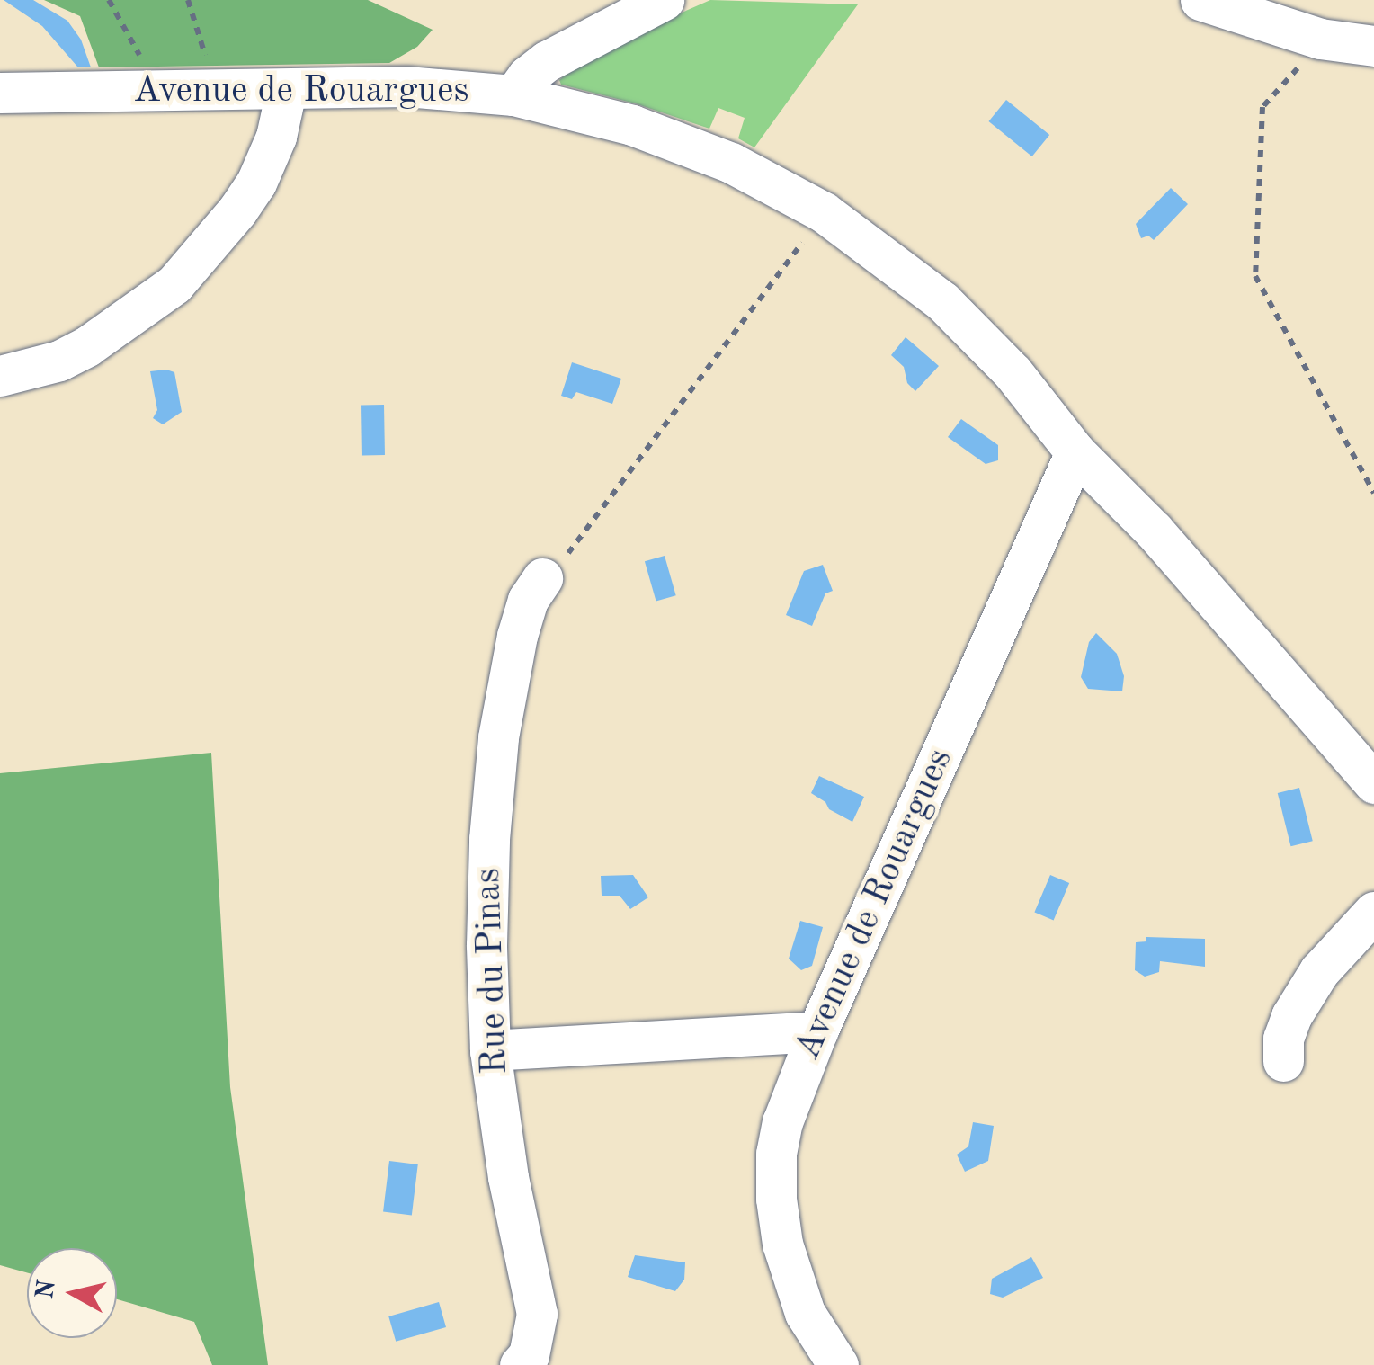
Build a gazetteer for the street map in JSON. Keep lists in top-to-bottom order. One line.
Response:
{"streets":{"street":["Avenue de Rouargues","Rue du Pinas"]},"north":"left"}
